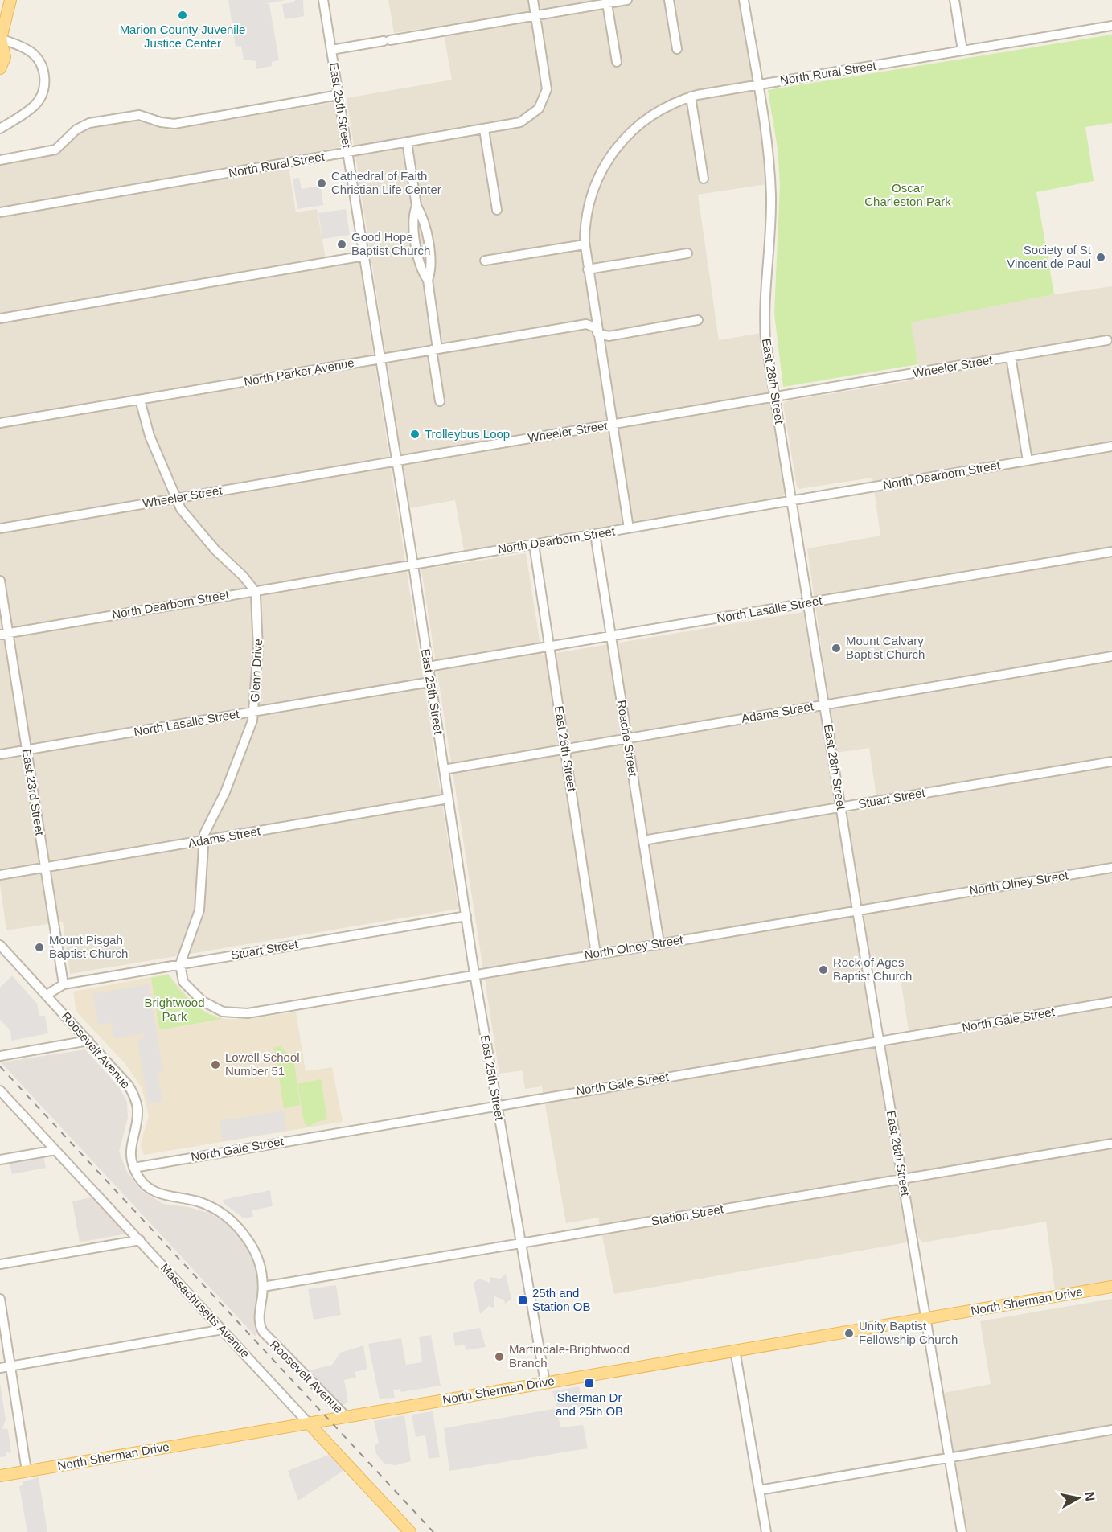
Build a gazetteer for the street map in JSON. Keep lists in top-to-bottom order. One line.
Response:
{"streets":{"main road":["North Sherman Drive","Massachusetts Avenue"],"street":["North Rural Street","East 25th Street","Wheeler Street","North Parker Avenue","East 28th Street","North Dearborn Street","North Lasalle Street","Glenn Drive","Adams Street","Roache Street","East 26th Street","East 23rd Street","Stuart Street","North Olney Street","North Gale Street","Roosevelt Avenue","Station Street"]},"crossings":[["North Rural Street","East 25th Street"],["North Rural Street","Wheeler Street"],["North Rural Street","North Parker Avenue"],["North Rural Street","East 28th Street"],["North Rural Street","North Dearborn Street"],["East 25th Street","Wheeler Street"],["East 25th Street","North Parker Avenue"],["East 25th Street","North Dearborn Street"],["East 25th Street","North Lasalle Street"],["East 25th Street","Adams Street"],["East 25th Street","Stuart Street"],["East 25th Street","North Olney Street"],["East 25th Street","North Gale Street"],["East 25th Street","Station Street"],["East 25th Street","North Sherman Drive"],["Wheeler Street","East 28th Street"],["East 28th Street","North Dearborn Street"],["East 28th Street","North Lasalle Street"],["East 28th Street","Adams Street"],["East 28th Street","Stuart Street"],["East 28th Street","North Olney Street"],["East 28th Street","North Gale Street"],["East 28th Street","Station Street"],["East 28th Street","North Sherman Drive"],["North Dearborn Street","Glenn Drive"],["North Dearborn Street","Roache Street"],["North Dearborn Street","East 26th Street"],["North Dearborn Street","East 23rd Street"],["North Lasalle Street","Glenn Drive"],["North Lasalle Street","Roache Street"],["North Lasalle Street","East 26th Street"],["North Lasalle Street","East 23rd Street"],["Glenn Drive","Adams Street"],["Glenn Drive","Stuart Street"],["Glenn Drive","North Olney Street"],["Adams Street","Roache Street"],["Adams Street","East 26th Street"],["Adams Street","East 23rd Street"],["Roache Street","Stuart Street"],["Roache Street","North Olney Street"],["East 26th Street","North Olney Street"],["East 23rd Street","Stuart Street"],["Stuart Street","North Olney Street"],["North Gale Street","Roosevelt Avenue"],["Roosevelt Avenue","Station Street"],["Roosevelt Avenue","North Sherman Drive"],["North Sherman Drive","Massachusetts Avenue"]],"parks":["Oscar Charleston Park","Brightwood Park"],"places":{"other":["Marion County Juvenile Justice Center","Cathedral of Faith Christian Life Center","Good Hope Baptist Church","Society of St Vincent de Paul","Trolleybus Loop","Mount Calvary Baptist Church","Mount Pisgah Baptist Church","Rock of Ages Baptist Church","Lowell School Number 51","Unity Baptist Fellowship Church","Martindale-Brightwood Branch"],"transit":["25th and Station OB","Sherman Dr and 25th OB"]},"north":"right"}
